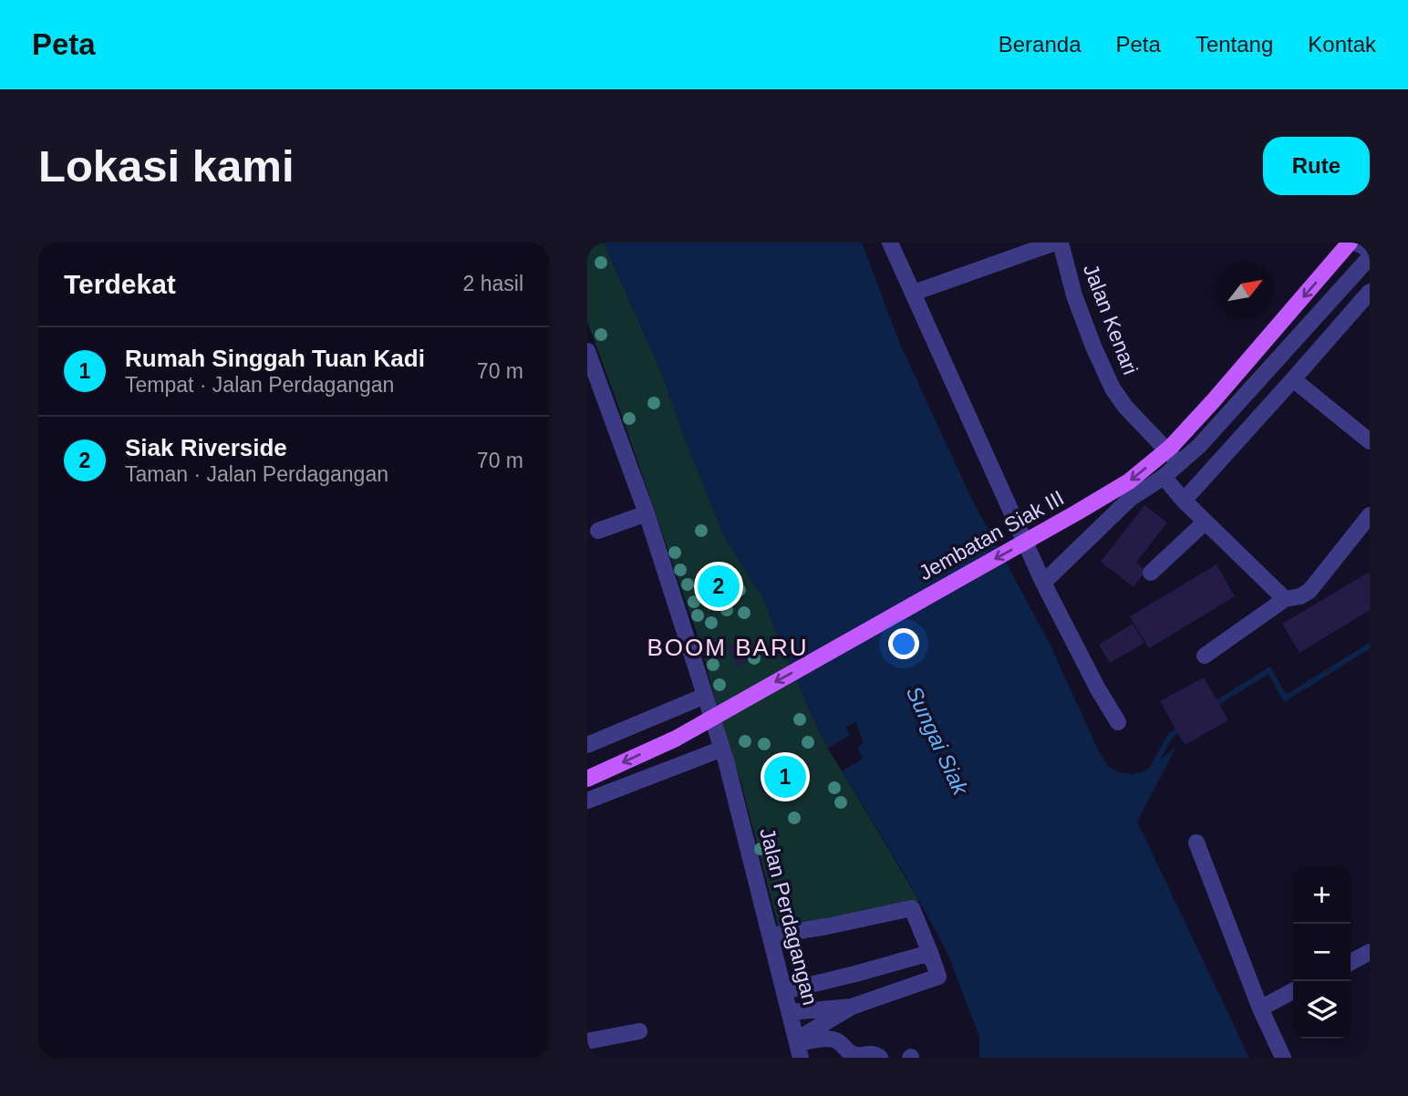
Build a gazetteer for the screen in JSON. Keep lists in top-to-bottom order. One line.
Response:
{"streets":{"main road":["Jembatan Siak III"],"street":["Jalan Kenari","Jalan Perdagangan"]},"one_way":["Jembatan Siak III"],"districts":["BOOM BARU"],"water":["Sungai Siak"],"north":"top right","page":{"header":"Peta","nav":["Beranda","Peta","Tentang","Kontak"],"buttons":"Rute","title":"Lokasi kami","heading":["Terdekat","2 hasil"],"list":[{"mark":"1","name":"Rumah Singgah Tuan Kadi","note":"Tempat · Jalan Perdagangan","value":"70 m"},{"mark":"2","name":"Siak Riverside","note":"Taman · Jalan Perdagangan","value":"70 m"}],"pins":["2","1"],"map_buttons":["+","−"]}}
